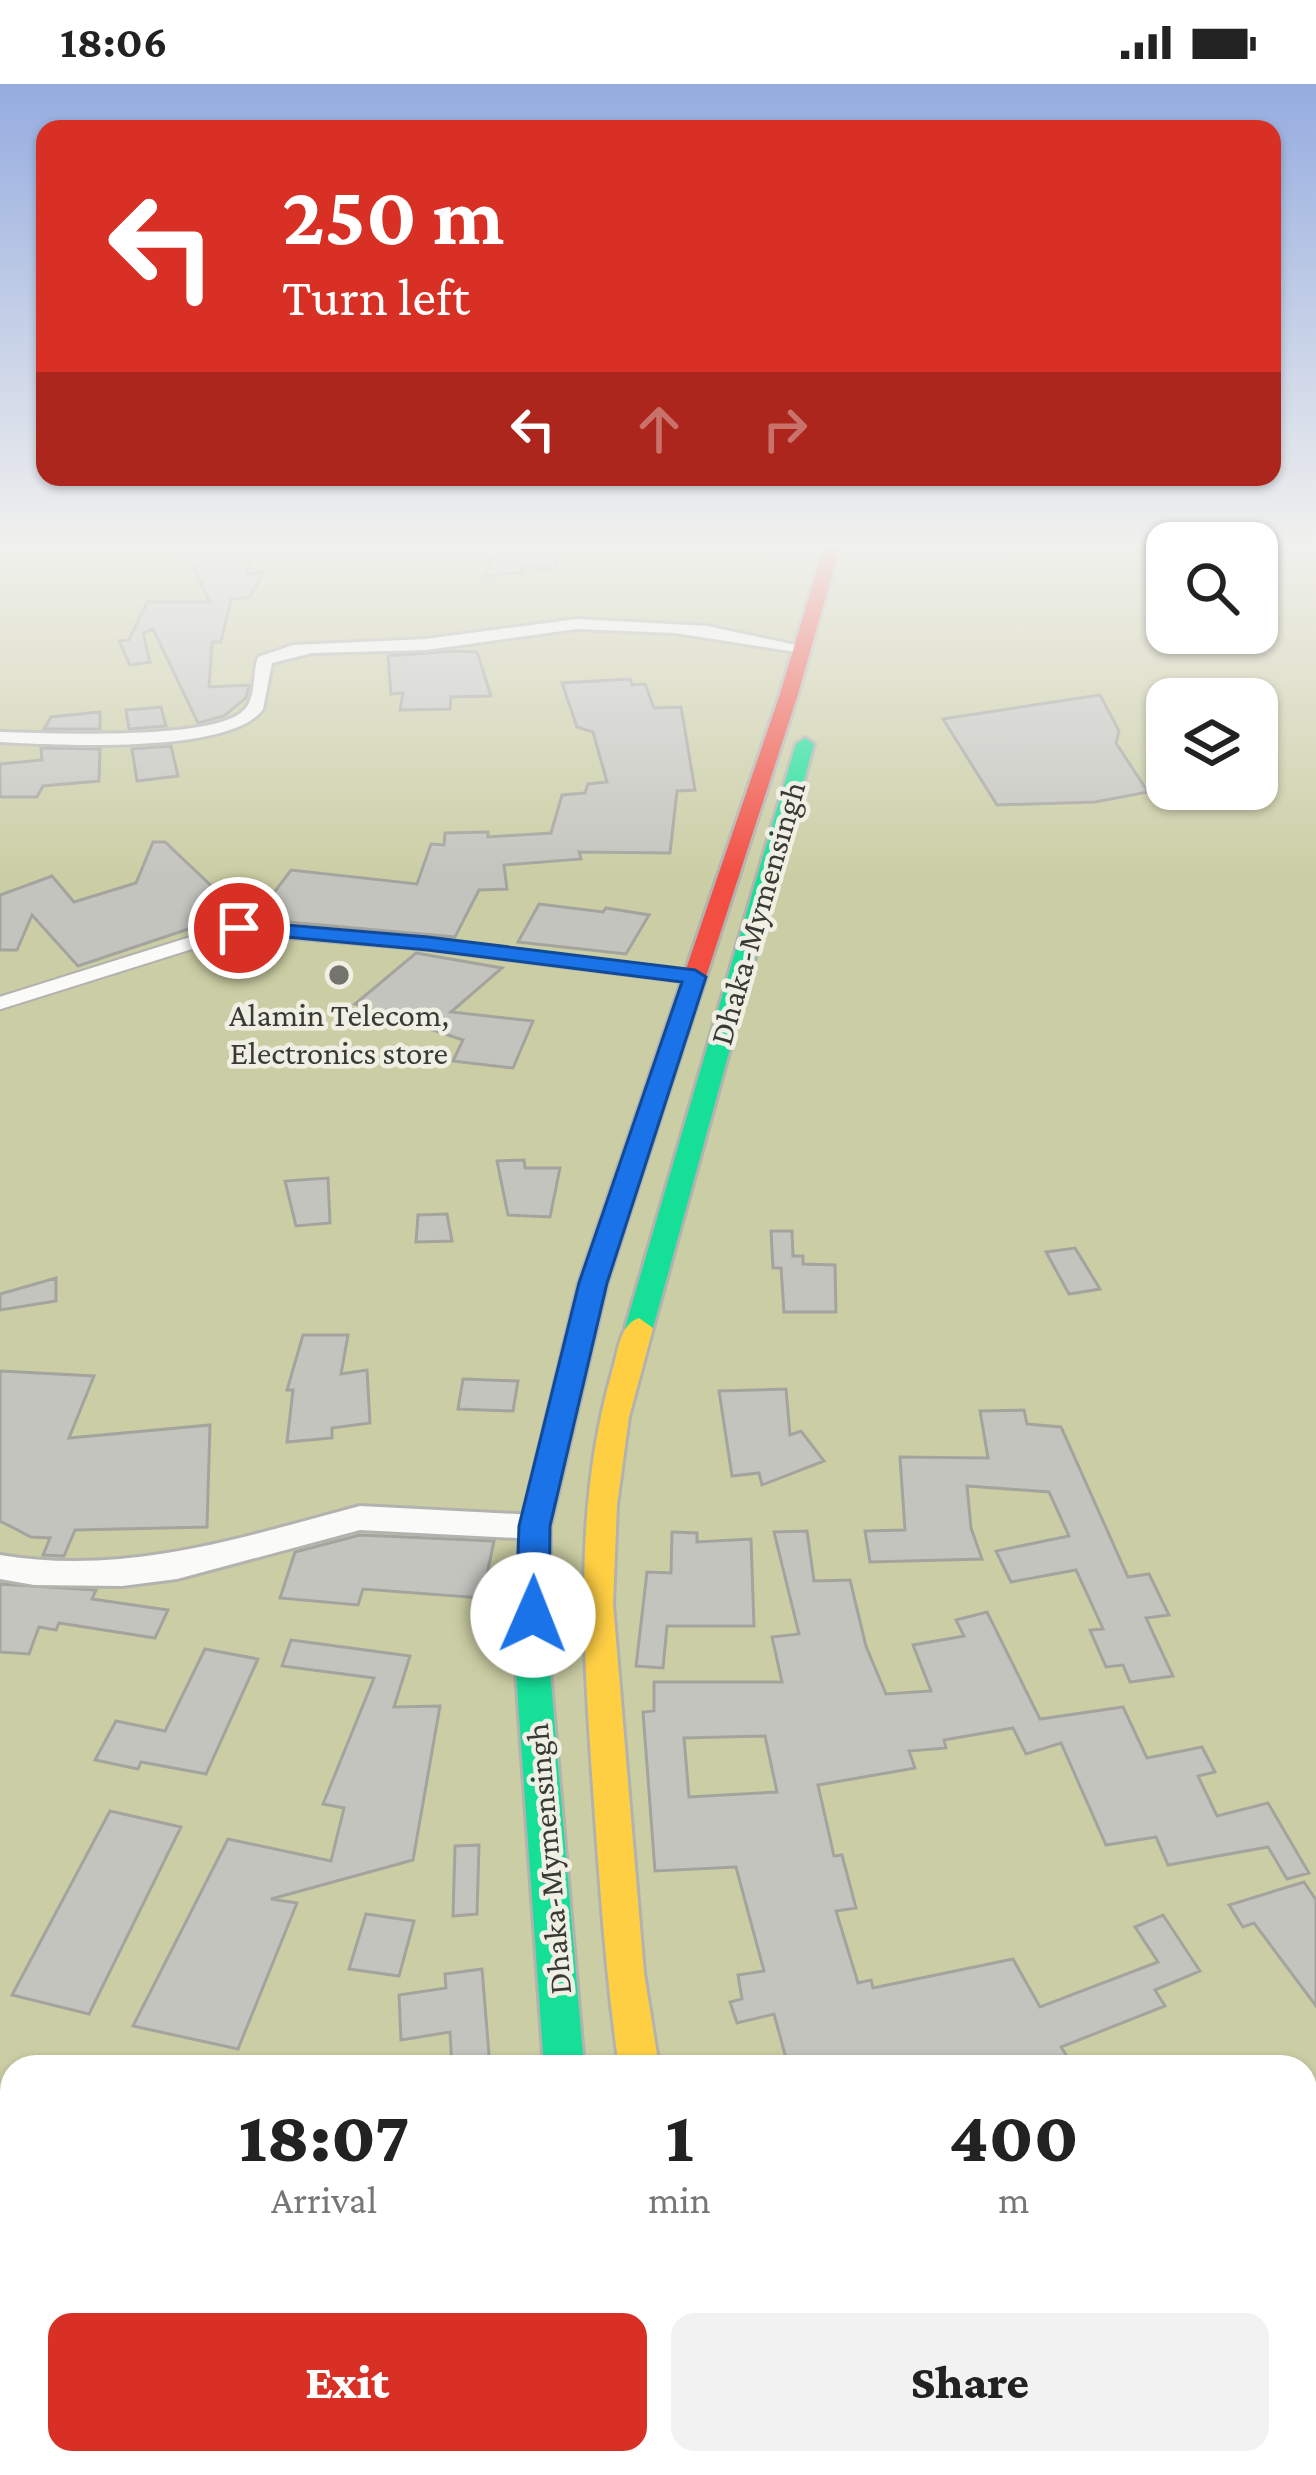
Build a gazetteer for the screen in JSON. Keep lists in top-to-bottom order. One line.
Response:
{"streets":{"highway":["Dhaka-Mymensingh"]},"places":["Alamin Telecom, Electronics store"],"page":{"status":"18:06","turn":["250 m","Turn left"],"eta":["18:07","Arrival","1","min","400","m"],"buttons":["Exit","Share"]}}
